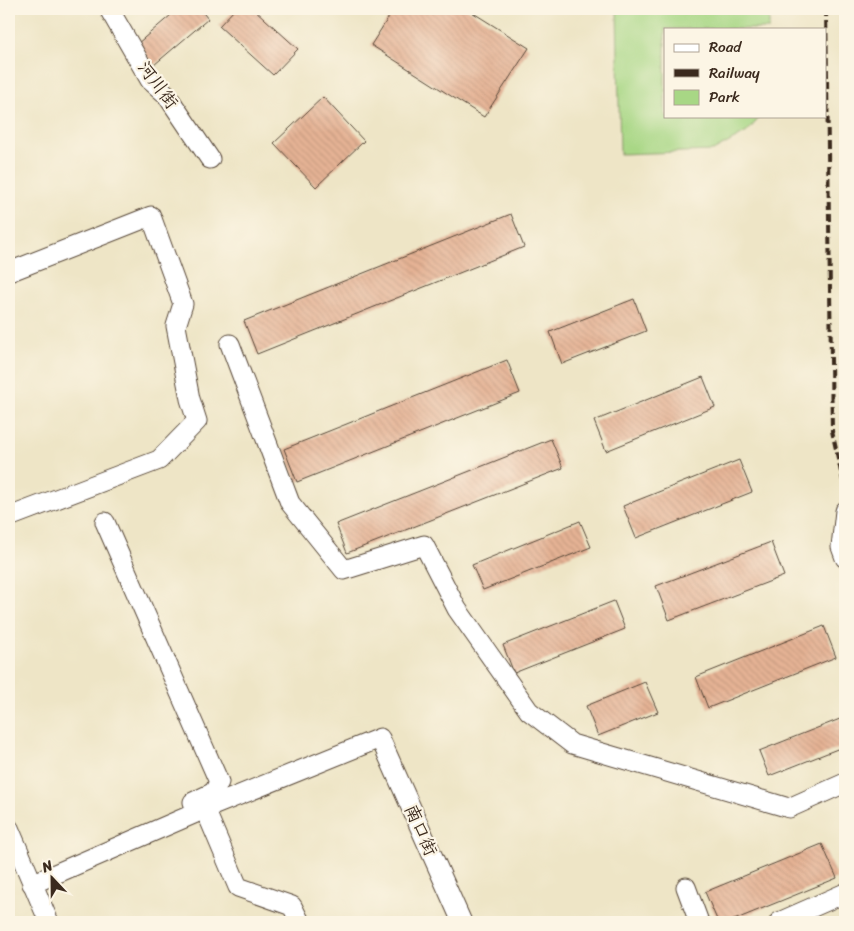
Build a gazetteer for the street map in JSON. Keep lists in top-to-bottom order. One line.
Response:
{"streets":{"street":["河川街","南口街"]},"legend":["Road","Railway","Park"],"north":"top"}
